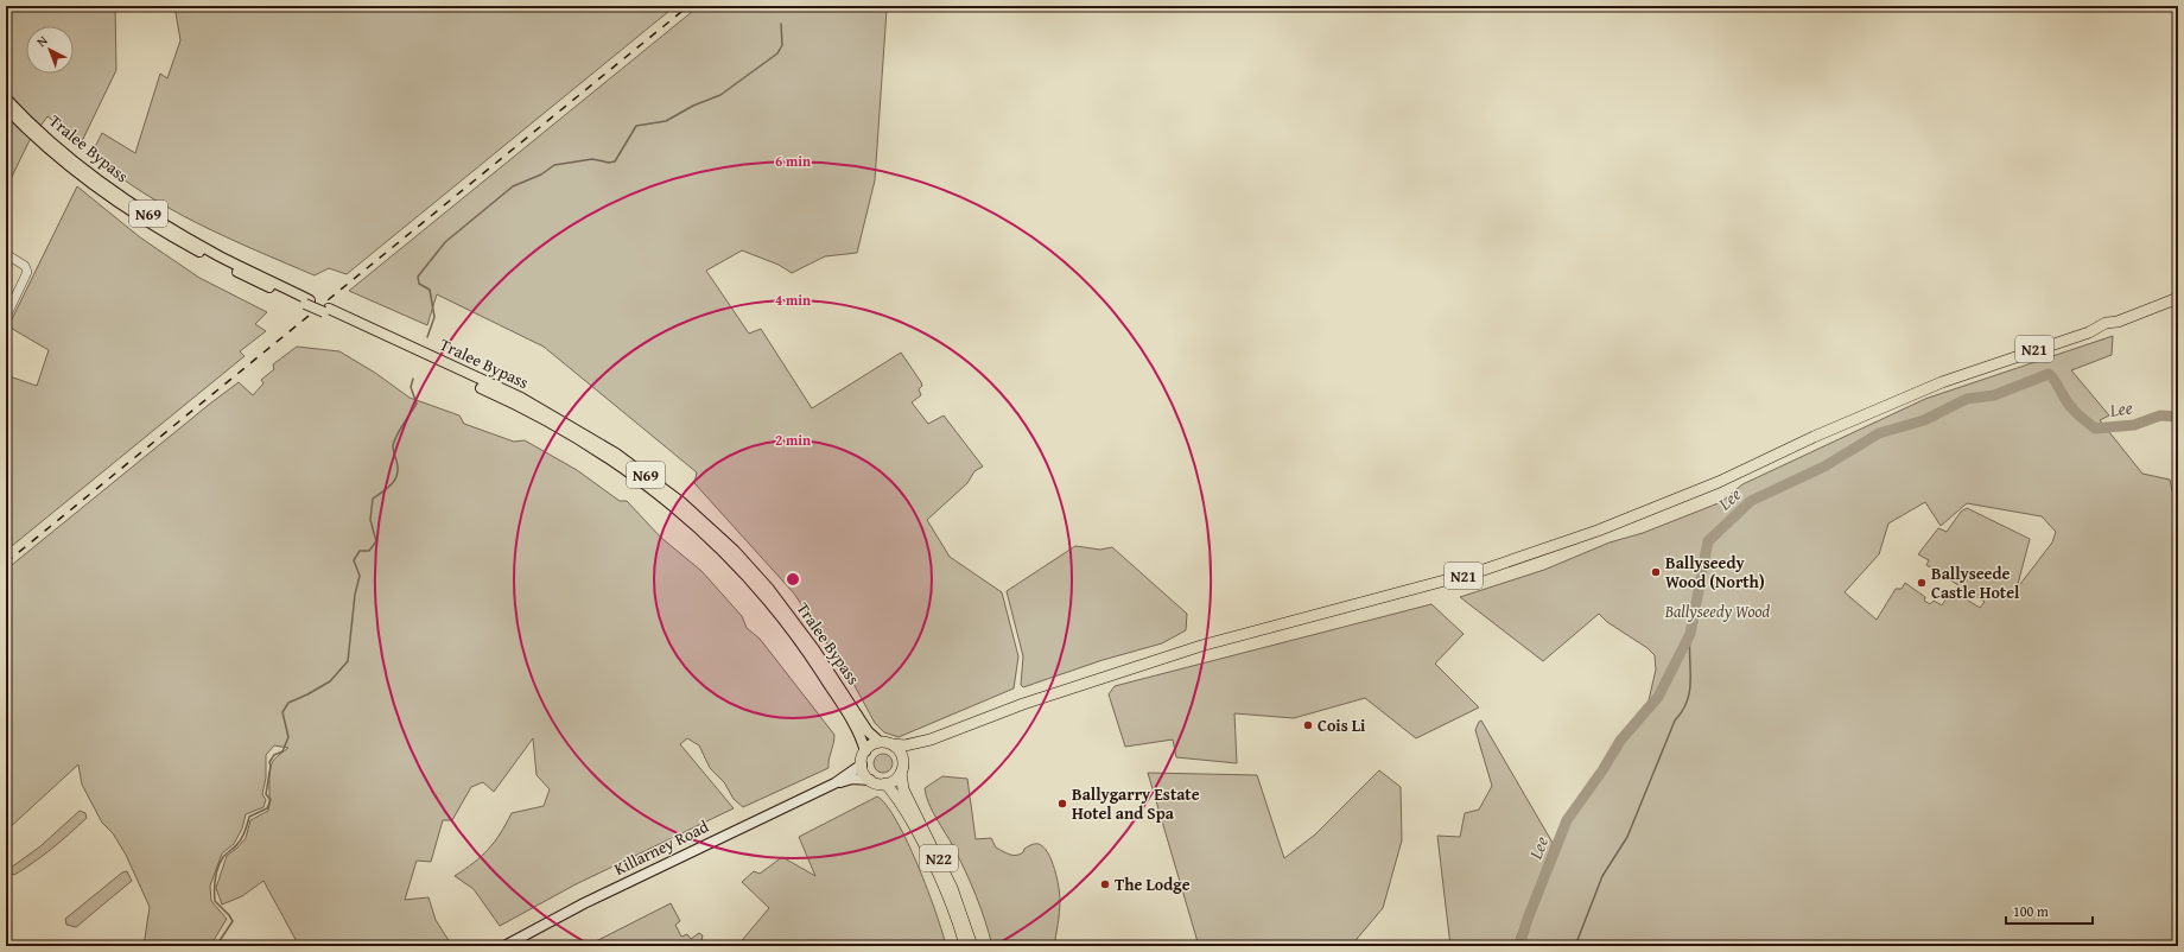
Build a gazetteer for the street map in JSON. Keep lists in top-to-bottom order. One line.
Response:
{"streets":{"highway":["N21","N22"],"main road":["Tralee Bypass","N69","Killarney Road"]},"crossings":[["Tralee Bypass","N21"],["Tralee Bypass","Killarney Road"],["Tralee Bypass","N22"],["N21","Killarney Road"],["N21","N22"],["Killarney Road","N22"]],"water":["Lee"],"parks":["Ballyseedy Wood"],"places":["Ballyseedy Wood (North)","Ballyseede Castle Hotel","Cois Li","Ballygarry Estate Hotel and Spa","The Lodge"],"scale_bar":"100 m","north":"top left","rings":["6 min","4 min","2 min"]}
